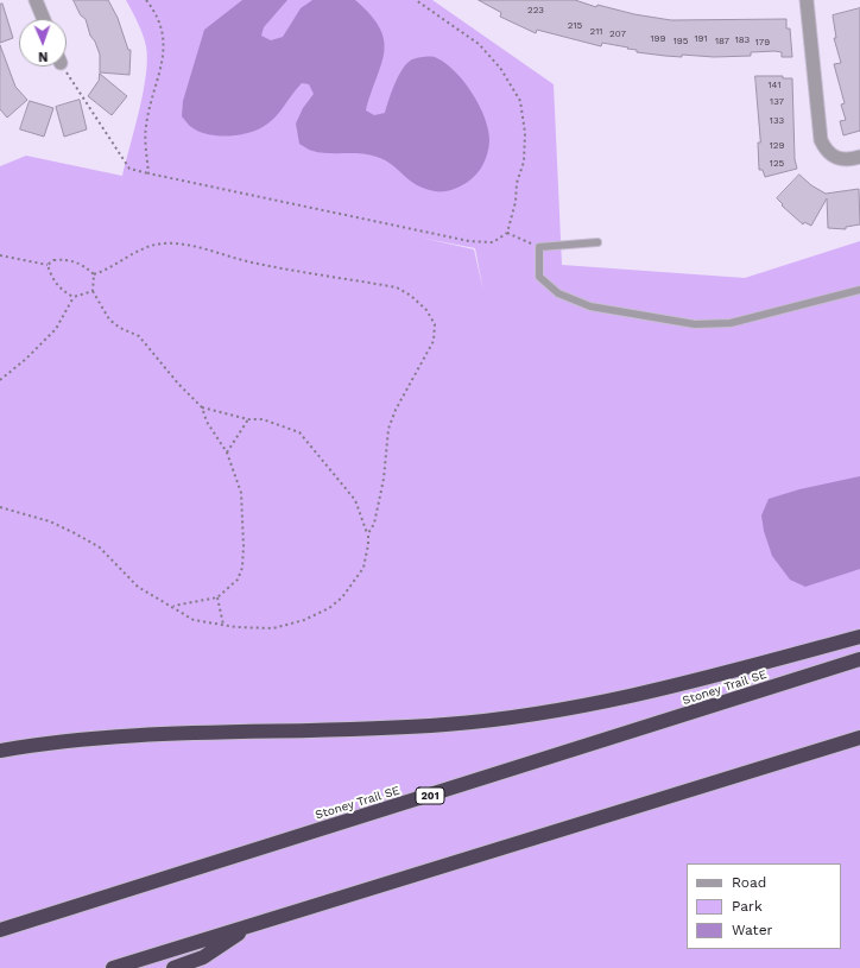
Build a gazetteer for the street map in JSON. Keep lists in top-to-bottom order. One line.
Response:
{"streets":{"highway":["Stoney Trail SE","201"]},"house_numbers":["223","215","211","207","199","191","183","195","187","179","141","137","133","129","125"],"legend":["Road","Park","Water"],"north":"bottom"}
